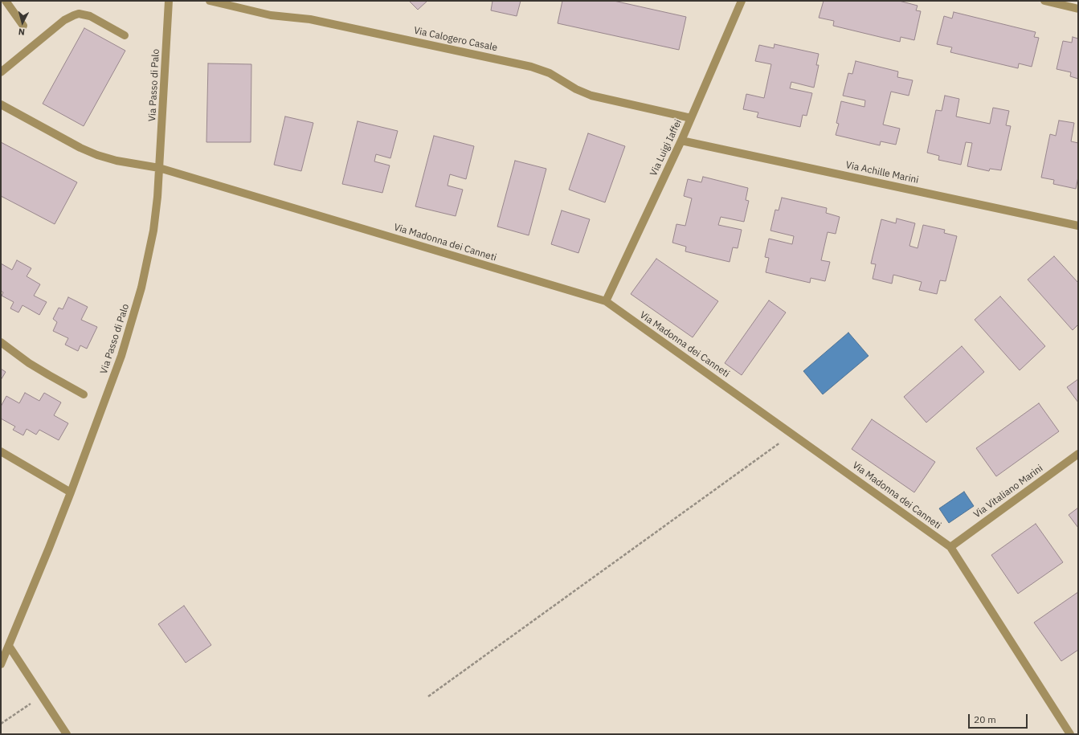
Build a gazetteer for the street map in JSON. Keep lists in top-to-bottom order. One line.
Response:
{"streets":{"street":["Via Calogero Casale","Via Passo di Palo","Via Luigi Iaffei","Via Achille Marini","Via Madonna dei Canneti","Via Vitaliano Marini"]},"crossings":[["Via Calogero Casale","Via Luigi Iaffei"],["Via Passo di Palo","Via Madonna dei Canneti"],["Via Luigi Iaffei","Via Achille Marini"],["Via Luigi Iaffei","Via Madonna dei Canneti"],["Via Madonna dei Canneti","Via Vitaliano Marini"]],"scale_bar":"20 m","north":"bottom"}
